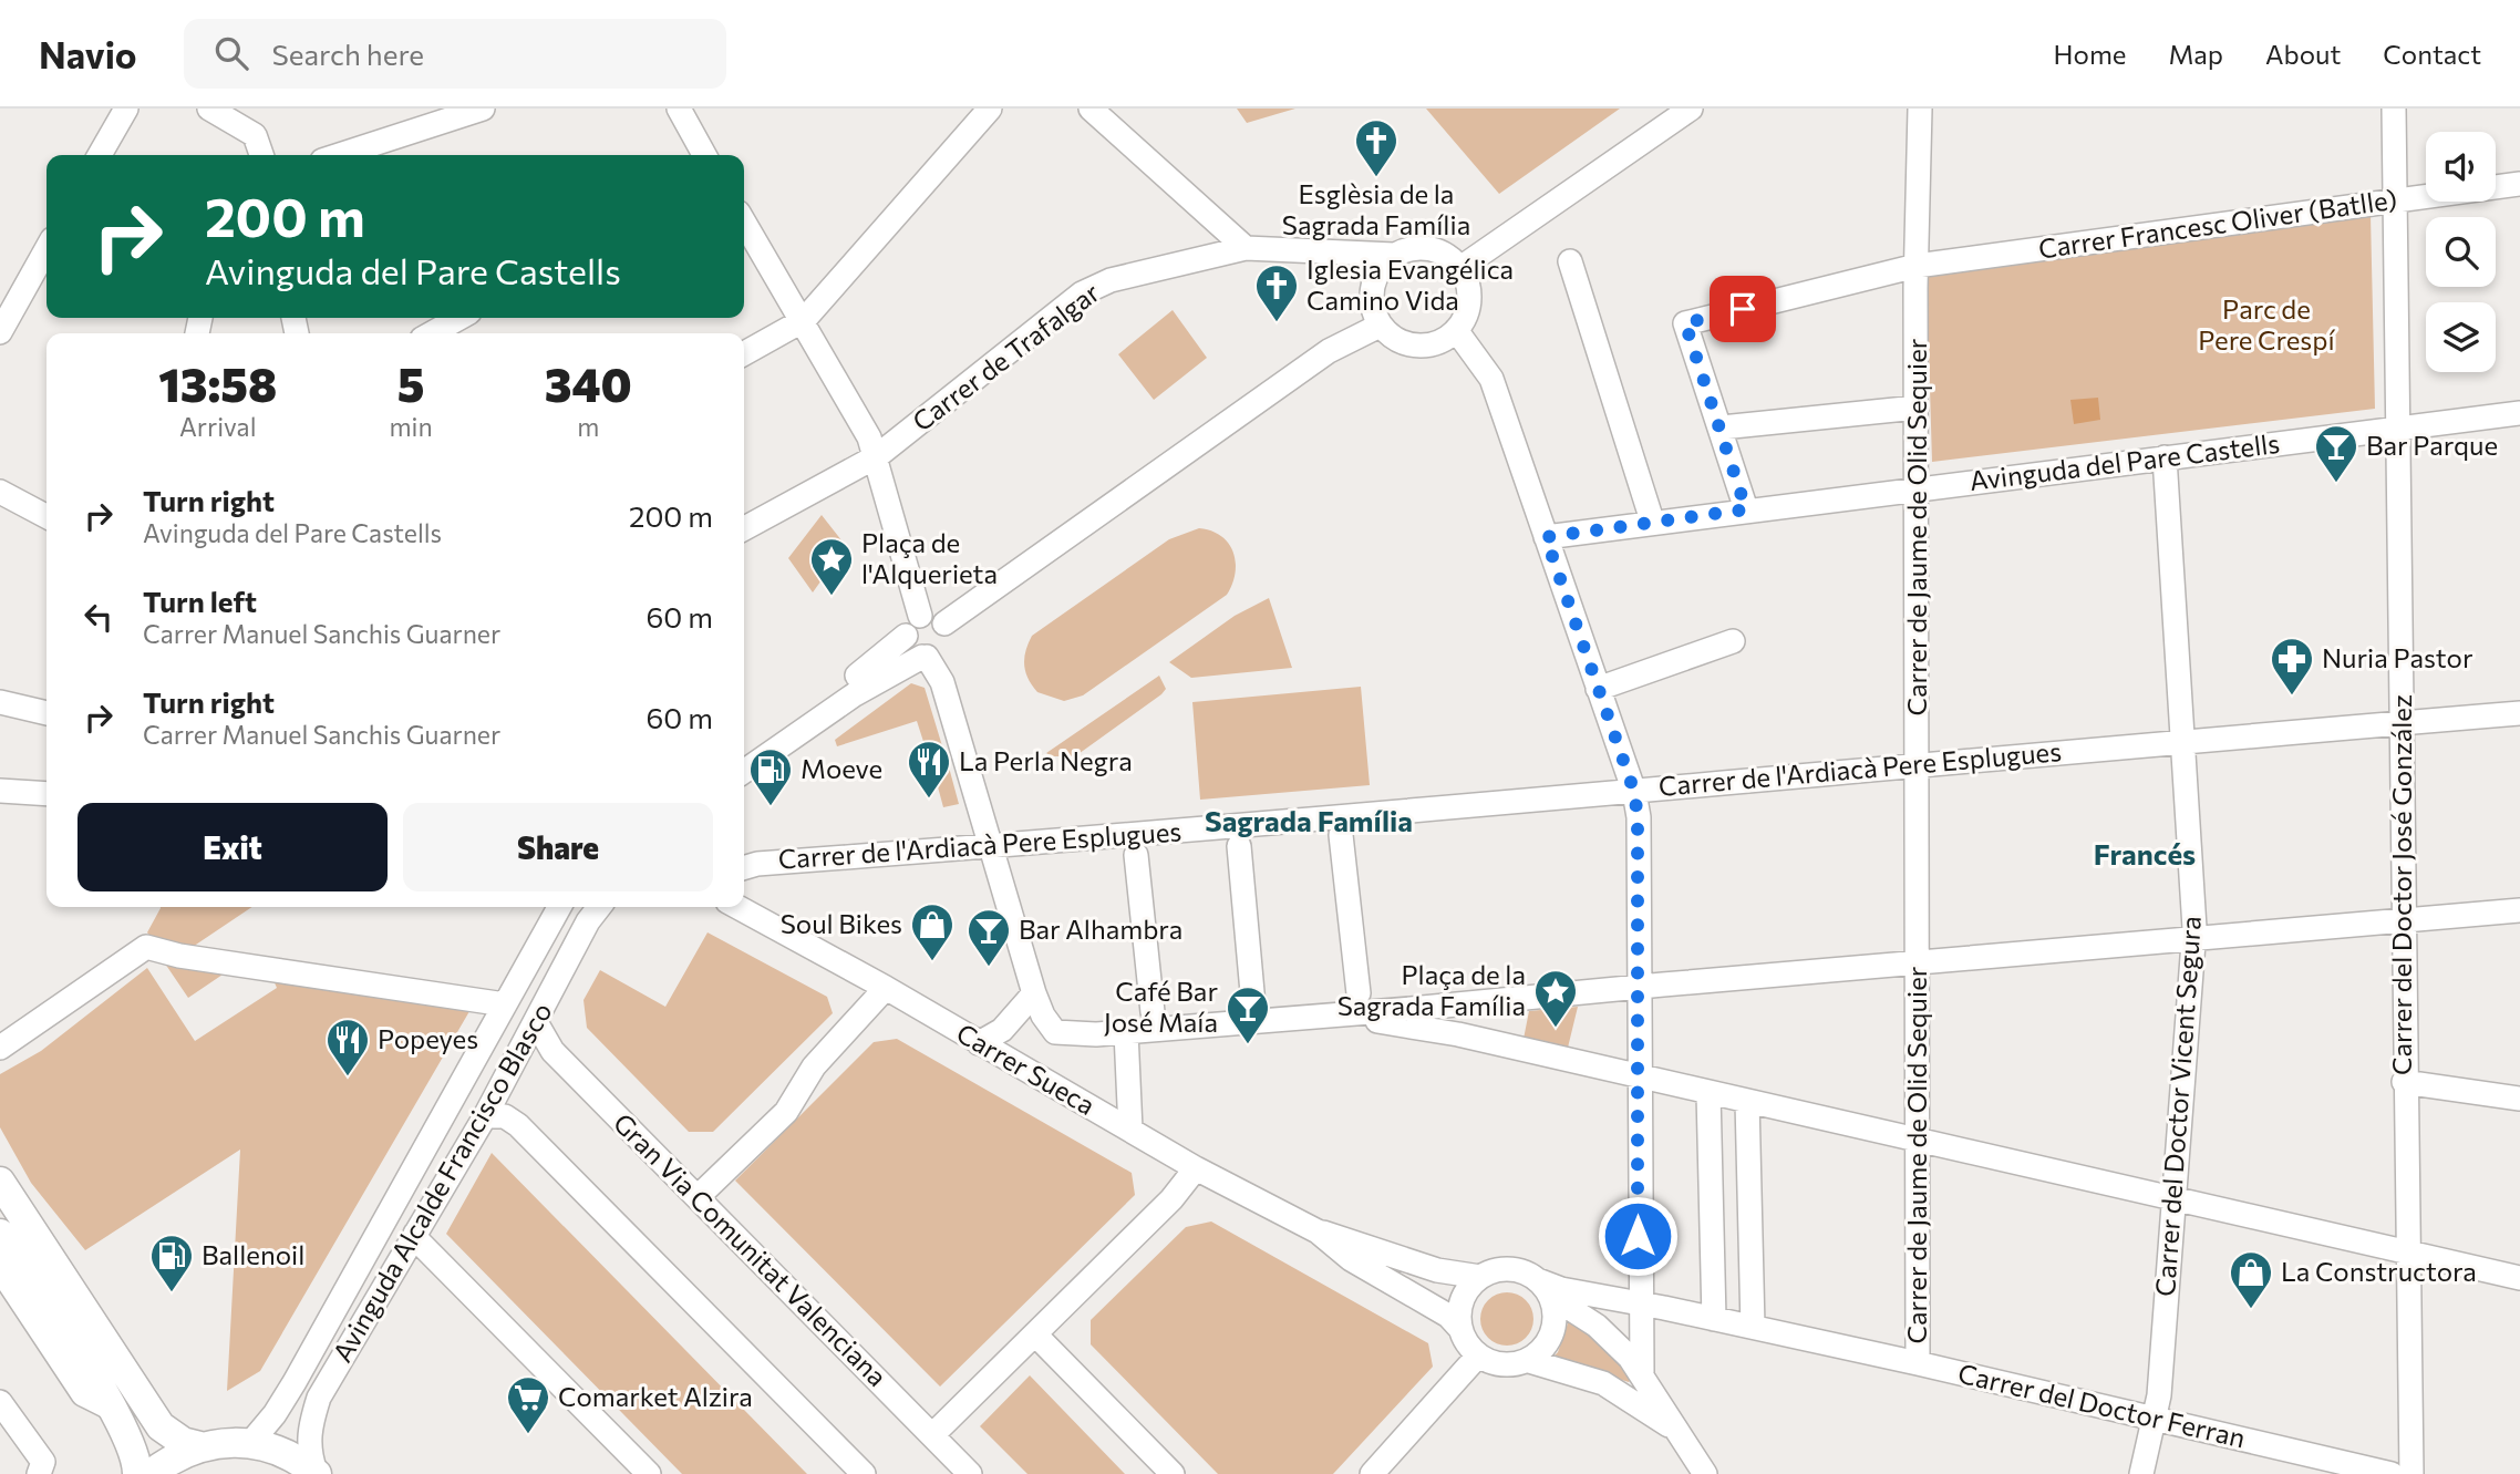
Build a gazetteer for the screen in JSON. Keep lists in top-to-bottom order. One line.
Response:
{"streets":{"street":["Carrer Francesc Oliver (Batlle)","Carrer de Trafalgar","Avinguda del Pare Castells","Carrer de Jaume de Olid Sequier","Carrer de l'Ardiacà Pere Esplugues","Carrer del Doctor José González","Carrer Sueca","Carrer del Doctor Vicent Segura","Avinguda Alcalde Francisco Blasco","Gran Via Comunitat Valenciana","Carrer del Doctor Ferran"]},"crossings":[["Carrer Francesc Oliver (Batlle)","Carrer de Jaume de Olid Sequier"],["Carrer Francesc Oliver (Batlle)","Carrer del Doctor José González"],["Avinguda del Pare Castells","Carrer de Jaume de Olid Sequier"],["Avinguda del Pare Castells","Carrer del Doctor José González"],["Avinguda del Pare Castells","Carrer del Doctor Vicent Segura"],["Carrer de Jaume de Olid Sequier","Carrer de l'Ardiacà Pere Esplugues"],["Carrer de Jaume de Olid Sequier","Carrer del Doctor Ferran"],["Carrer de l'Ardiacà Pere Esplugues","Carrer del Doctor José González"],["Carrer de l'Ardiacà Pere Esplugues","Carrer del Doctor Vicent Segura"],["Carrer Sueca","Carrer del Doctor Ferran"],["Carrer del Doctor Vicent Segura","Carrer del Doctor Ferran"],["Avinguda Alcalde Francisco Blasco","Gran Via Comunitat Valenciana"]],"districts":["Sagrada Família","Francés"],"parks":["Parc de Pere Crespí"],"places":{"church":["Esglèsia de la Sagrada Família","Iglesia Evangélica Camino Vida"],"bar":["Bar Parque","Bar Alhambra","Café Bar José Maía"],"place":["Plaça de l'Alquerieta","Plaça de la Sagrada Família"],"pharmacy":["Nuria Pastor"],"restaurant":["La Perla Negra","Popeyes"],"fuel station":["Moeve","Ballenoil"],"shop":["Soul Bikes","La Constructora"],"supermarket":["Comarket Alzira"]},"page":{"header":"Navio","search":"Search here","nav":["Home","Map","About","Contact"],"turn":["200 m","Avinguda del Pare Castells"],"eta":["13:58","Arrival","5","min","340","m"],"list":[{"name":"Turn right","note":"Avinguda del Pare Castells","value":"200 m"},{"name":"Turn left","note":"Carrer Manuel Sanchis Guarner","value":"60 m"},{"name":"Turn right","note":"Carrer Manuel Sanchis Guarner","value":"60 m"}],"buttons":["Exit","Share"]}}
